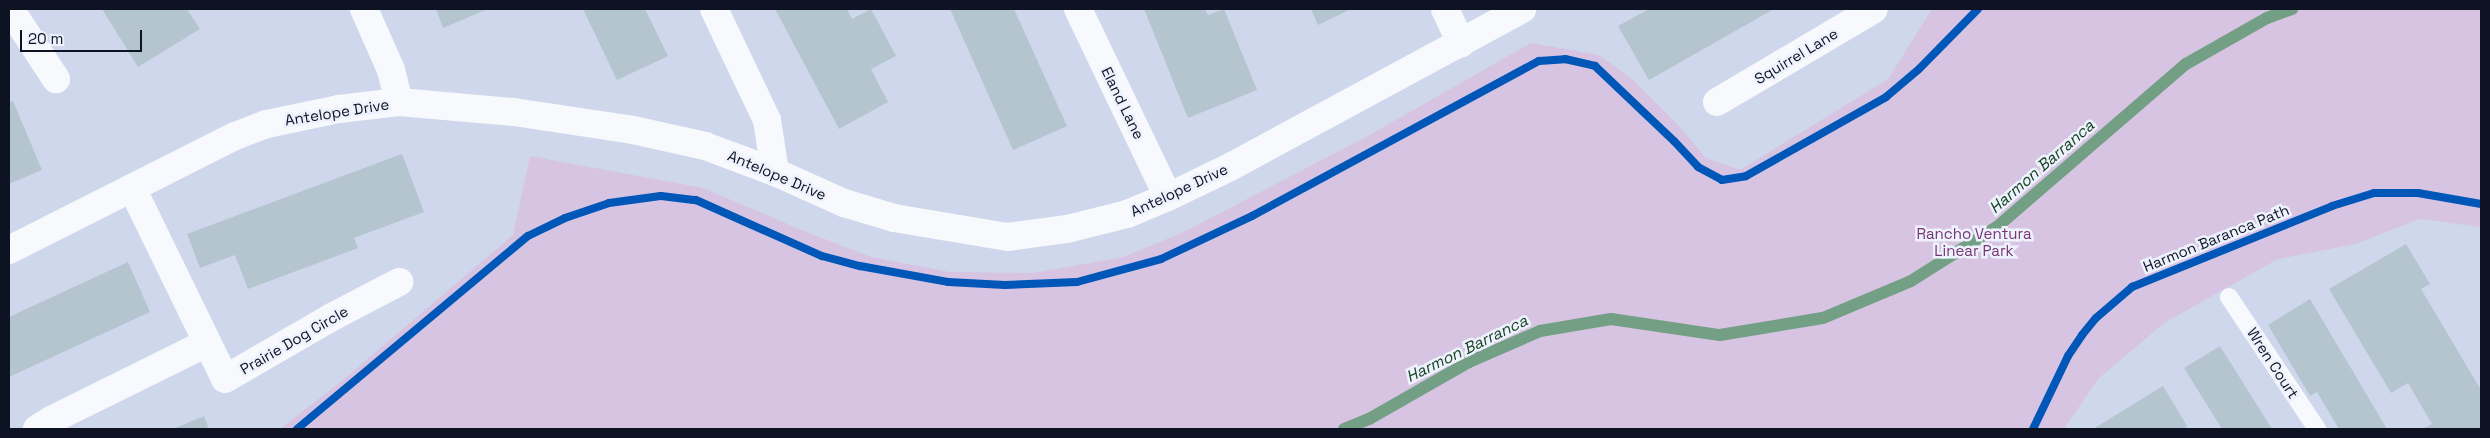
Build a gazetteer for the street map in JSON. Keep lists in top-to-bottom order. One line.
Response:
{"streets":{"street":["Squirrel Lane","Eland Lane","Antelope Drive","Prairie Dog Circle"],"lane":["Wren Court"],"cycle path":["Harmon Baranca Path"]},"crossings":[["Eland Lane","Antelope Drive"],["Antelope Drive","Prairie Dog Circle"]],"water":["Harmon Barranca"],"parks":["Rancho Ventura Linear Park"],"scale_bar":"20 m"}
